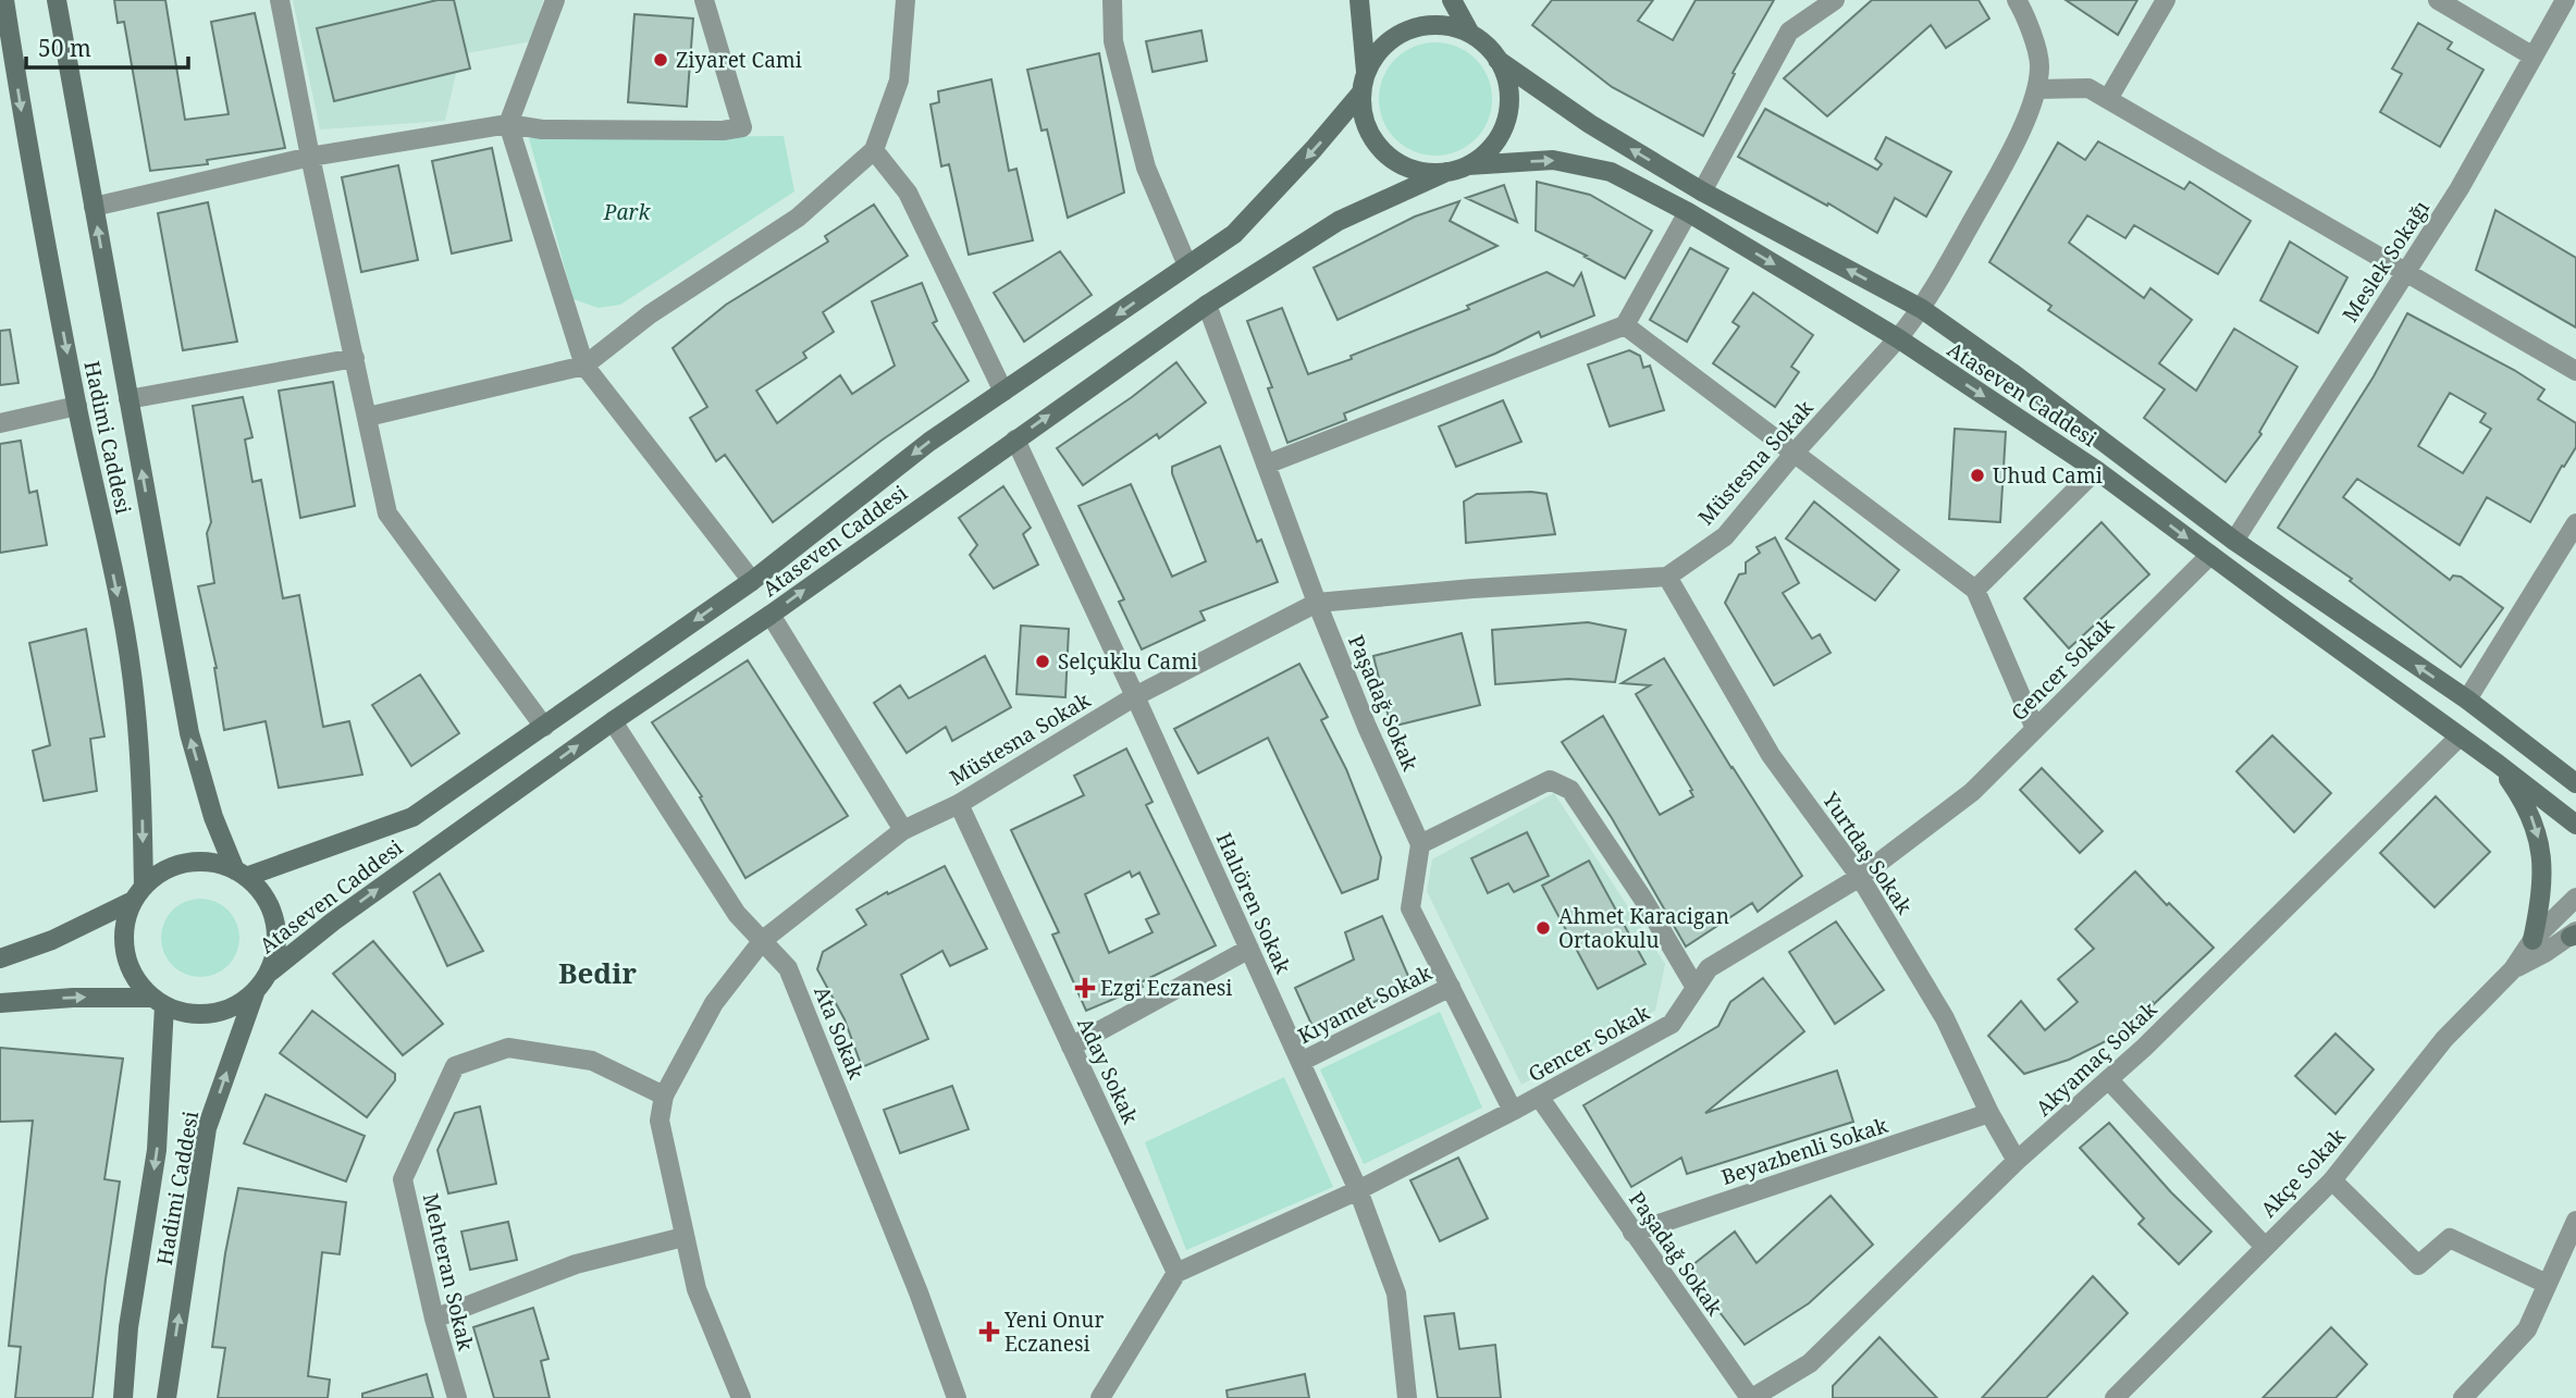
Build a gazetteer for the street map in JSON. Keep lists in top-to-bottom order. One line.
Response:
{"streets":{"main road":["Ataseven Caddesi","Hadimi Caddesi"],"street":["Meslek Sokağı","Müstesna Sokak","Gencer Sokak","Paşadağ Sokak","Yurtdaş Sokak","Halıören Sokak","Kıyamet Sokak","Ata Sokak","Akyamaç Sokak","Aday Sokak","Beyazbenli Sokak","Akçe Sokak","Mehteran Sokak"]},"crossings":[["Meslek Sokağı","Ataseven Caddesi"],["Ataseven Caddesi","Hadimi Caddesi"],["Ataseven Caddesi","Müstesna Sokak"],["Ataseven Caddesi","Gencer Sokak"],["Ataseven Caddesi","Paşadağ Sokak"],["Ataseven Caddesi","Halıören Sokak"],["Ataseven Caddesi","Ata Sokak"],["Ataseven Caddesi","Akyamaç Sokak"],["Müstesna Sokak","Paşadağ Sokak"],["Müstesna Sokak","Yurtdaş Sokak"],["Müstesna Sokak","Halıören Sokak"],["Müstesna Sokak","Ata Sokak"],["Müstesna Sokak","Aday Sokak"],["Müstesna Sokak","Mehteran Sokak"],["Gencer Sokak","Paşadağ Sokak"],["Gencer Sokak","Yurtdaş Sokak"],["Gencer Sokak","Halıören Sokak"],["Gencer Sokak","Aday Sokak"],["Paşadağ Sokak","Akyamaç Sokak"],["Paşadağ Sokak","Beyazbenli Sokak"],["Yurtdaş Sokak","Akyamaç Sokak"],["Yurtdaş Sokak","Beyazbenli Sokak"],["Halıören Sokak","Kıyamet Sokak"]],"districts":["Bedir"],"parks":["Park"],"places":{"other":["Ziyaret Cami","Uhud Cami","Selçuklu Cami","Ahmet Karacigan Ortaokulu"],"health":["Ezgi Eczanesi","Yeni Onur Eczanesi"]},"scale_bar":"50 m"}
